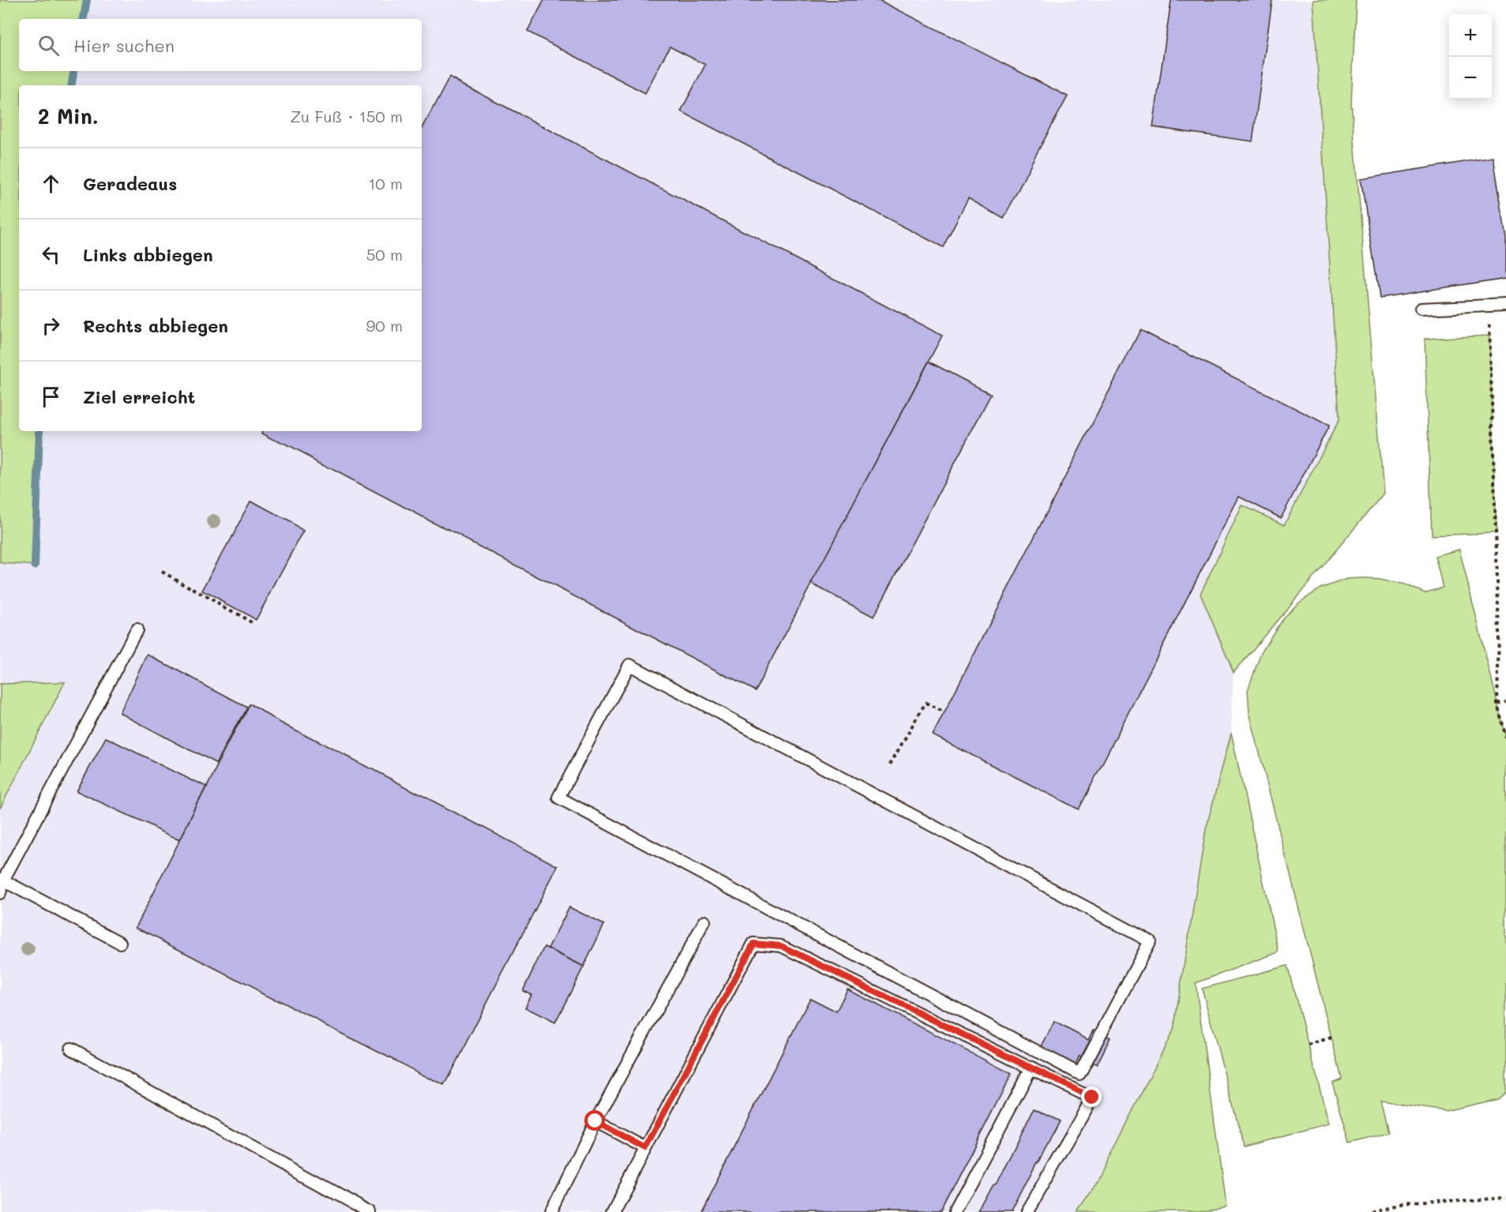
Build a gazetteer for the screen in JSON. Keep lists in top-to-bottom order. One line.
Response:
{"page":{"map_buttons":["+","−"],"search":"Hier suchen","heading":["2 Min.","Zu Fuß · 150 m"],"list":[["Geradeaus","10 m"],["Links abbiegen","50 m"],["Rechts abbiegen","90 m"],"Ziel erreicht"]}}
